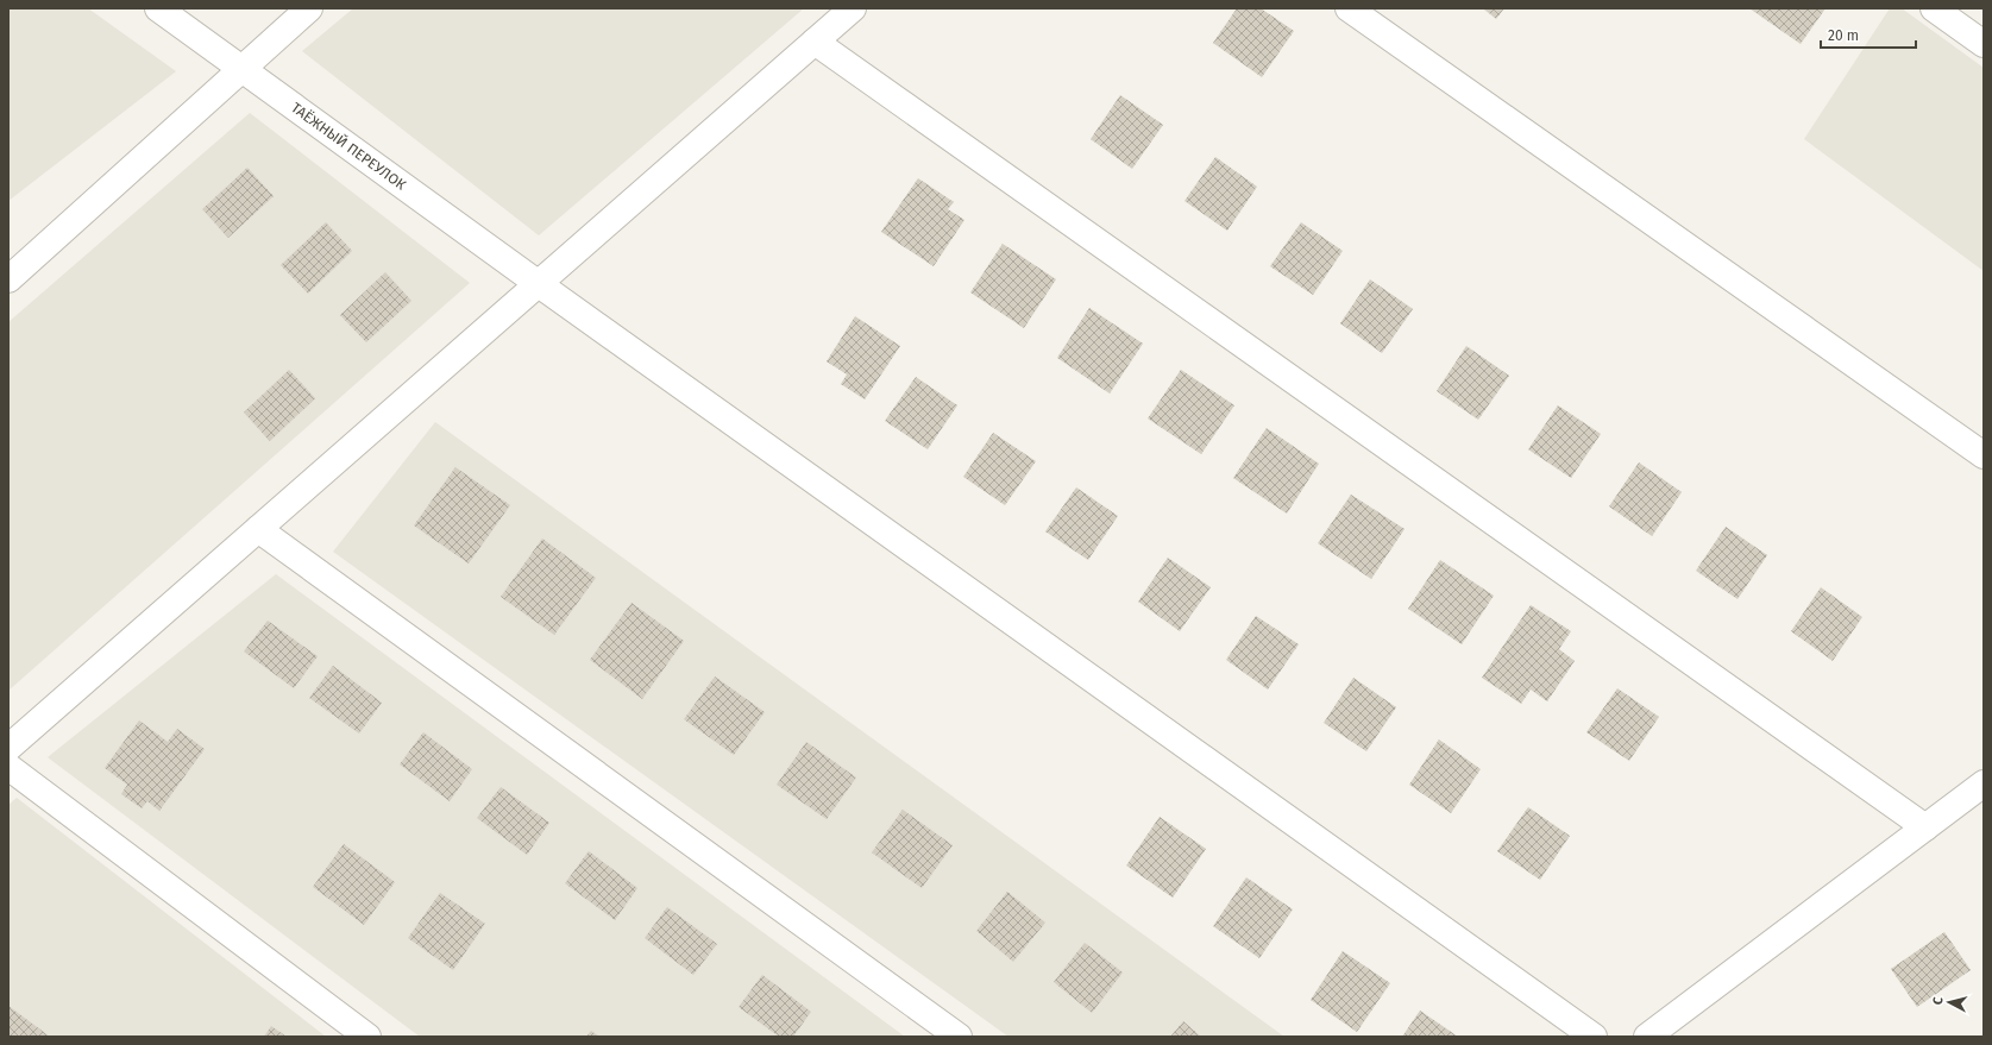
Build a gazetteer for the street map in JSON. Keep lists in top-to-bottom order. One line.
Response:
{"streets":{"street":["ТАЁЖНЫЙ ПЕРЕУЛОК"]},"scale_bar":"20 m","north":"left"}
